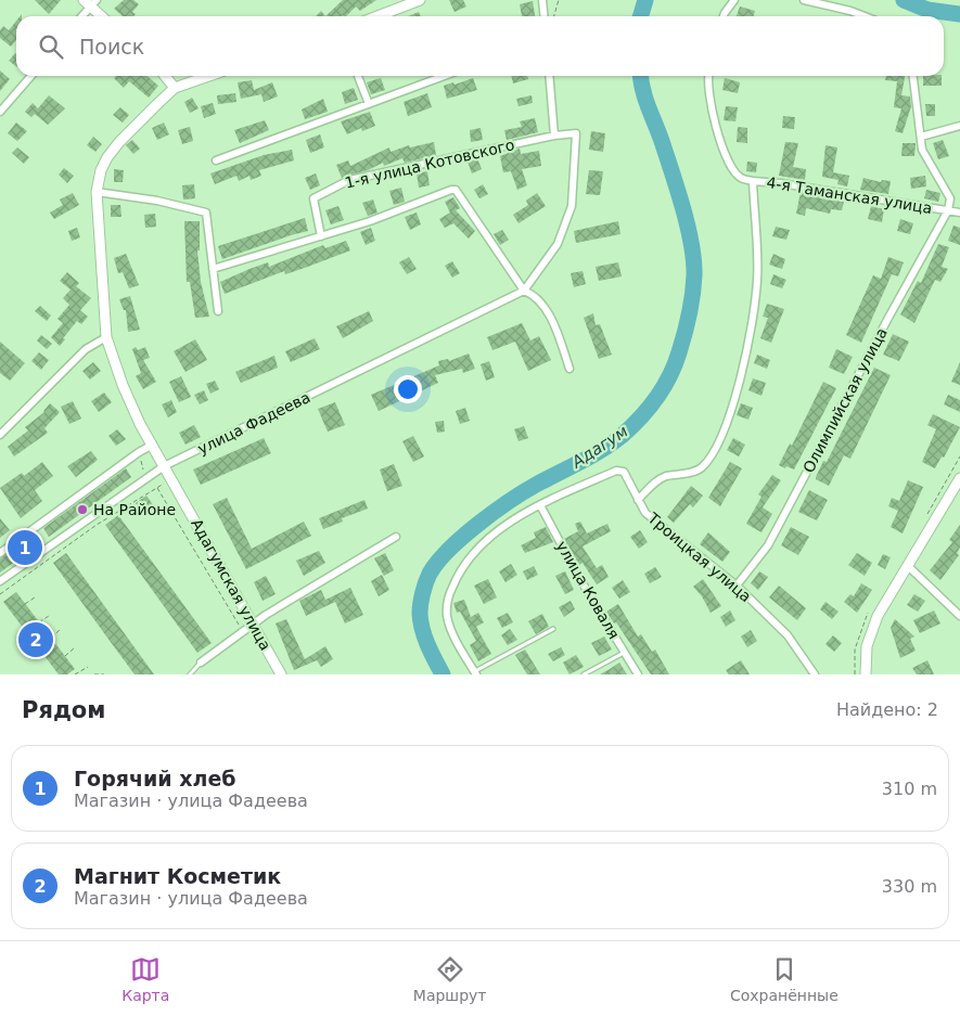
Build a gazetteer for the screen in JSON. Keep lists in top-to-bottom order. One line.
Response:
{"streets":{"main road":["Адагумская улица"],"street":["1-я улица Котовского","4-я Таманская улица","Олимпийская улица","улица Фадеева","Троицкая улица","улица Коваля"]},"crossings":[["1-я улица Котовского","улица Фадеева"],["4-я Таманская улица","Олимпийская улица"],["4-я Таманская улица","Троицкая улица"],["Олимпийская улица","Троицкая улица"],["улица Фадеева","Адагумская улица"],["Троицкая улица","улица Коваля"]],"water":["Адагум"],"places":["На Районе"],"page":{"search":"Поиск","pins":["1","2"],"heading":["Рядом","Найдено: 2"],"list":[{"mark":"1","name":"Горячий хлеб","note":"Магазин · улица Фадеева","value":"310 m"},{"mark":"2","name":"Магнит Косметик","note":"Магазин · улица Фадеева","value":"330 m"}],"nav":["Карта","Маршрут","Сохранённые"]}}
